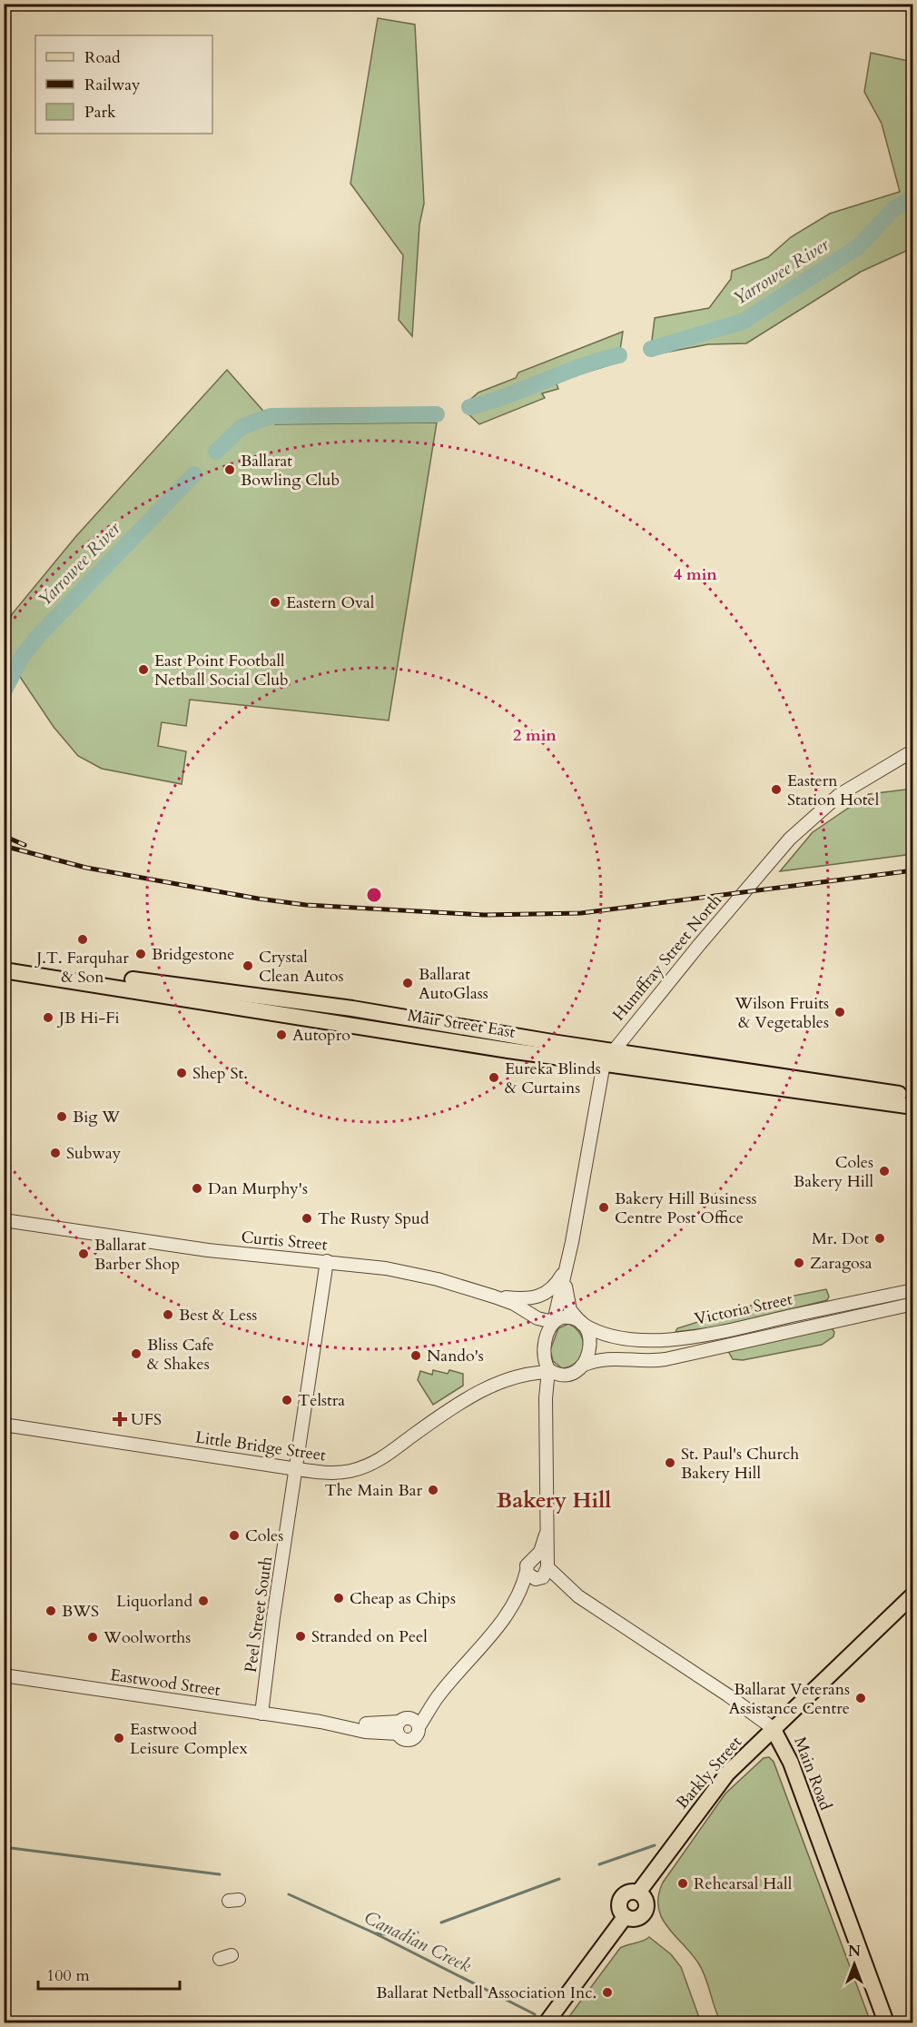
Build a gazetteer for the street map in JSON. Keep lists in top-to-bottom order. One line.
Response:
{"streets":{"main road":["Mair Street East","Barkly Street","Main Road"],"street":["Humffray Street North","Curtis Street","Victoria Street","Little Bridge Street","Peel Street South","Eastwood Street"]},"crossings":[["Humffray Street North","Mair Street East"],["Humffray Street North","Curtis Street"],["Humffray Street North","Victoria Street"],["Humffray Street North","Little Bridge Street"],["Curtis Street","Victoria Street"],["Curtis Street","Little Bridge Street"],["Curtis Street","Peel Street South"],["Victoria Street","Little Bridge Street"],["Little Bridge Street","Peel Street South"],["Peel Street South","Eastwood Street"],["Barkly Street","Main Road"]],"districts":["Bakery Hill"],"water":["Yarrowee River","Canadian Creek"],"places":{"other":["Ballarat Bowling Club","Eastern Oval","East Point Football Netball Social Club","Eastern Station Hotel","J.T. Farquhar & Son","Bridgestone","Crystal Clean Autos","Ballarat AutoGlass","Wilson Fruits & Vegetables","JB Hi-Fi","Autopro","Shep St.","Eureka Blinds & Curtains","Big W","Subway","Coles Bakery Hill","Dan Murphy's","Bakery Hill Business Centre Post Office","The Rusty Spud","Mr. Dot","Ballarat Barber Shop","Zaragosa","Best & Less","Bliss Cafe & Shakes","Nando's","Telstra","St. Paul's Church Bakery Hill","The Main Bar","Coles","Cheap as Chips","Liquorland","BWS","Stranded on Peel","Woolworths","Ballarat Veterans Assistance Centre","Eastwood Leisure Complex","Rehearsal Hall","Ballarat Netball Association Inc."],"health":["UFS"]},"legend":["Road","Railway","Park"],"scale_bar":"100 m","north":"top","rings":["4 min","2 min"]}
